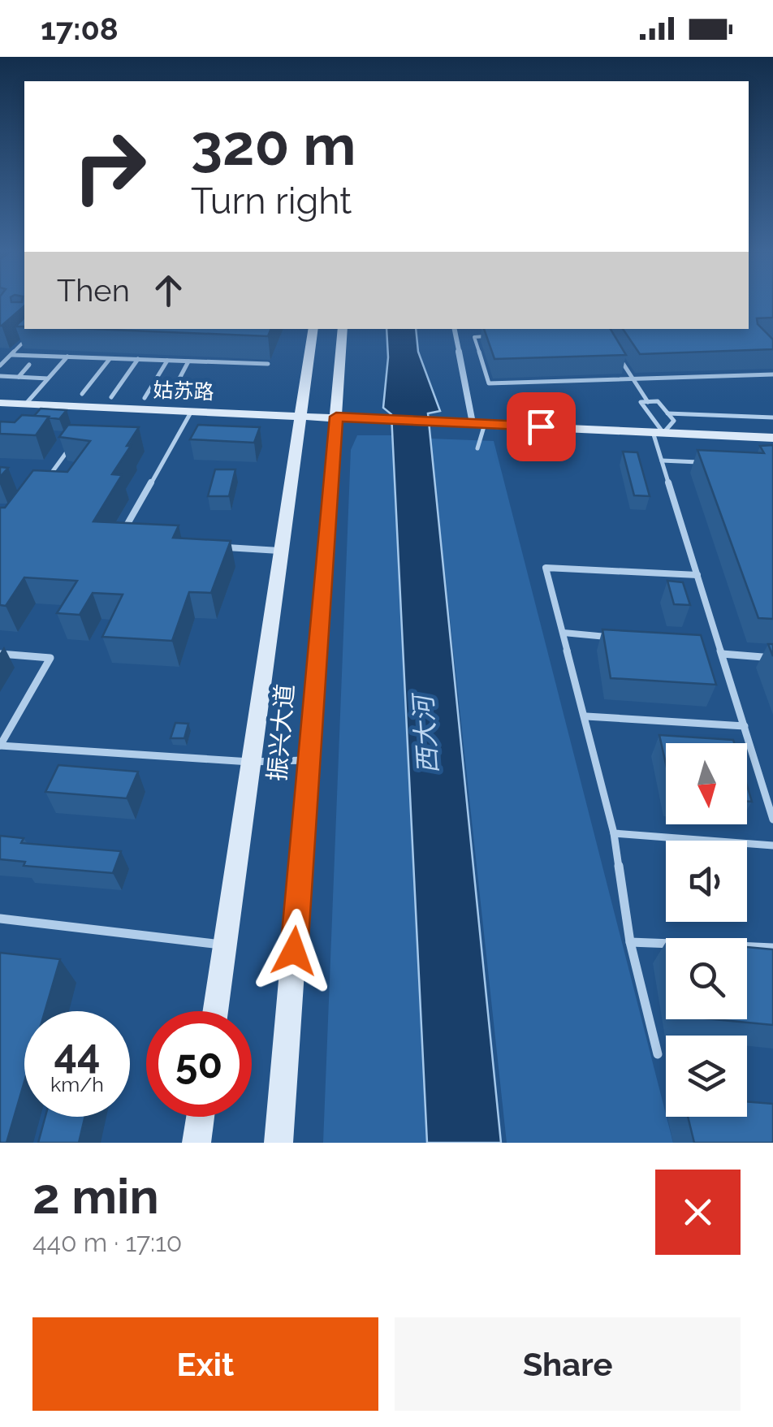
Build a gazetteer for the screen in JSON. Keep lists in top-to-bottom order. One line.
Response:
{"streets":{"main road":["姑苏路","振兴大道"]},"crossings":[["姑苏路","振兴大道"]],"water":["西大河"],"north":"bottom","page":{"status":"17:08","turn":["320 m","Turn right"],"then":"Then","speed":"44 km/h","limit":"50","heading":["2 min","440 m · 17:10"],"buttons":["Exit","Share"]}}
